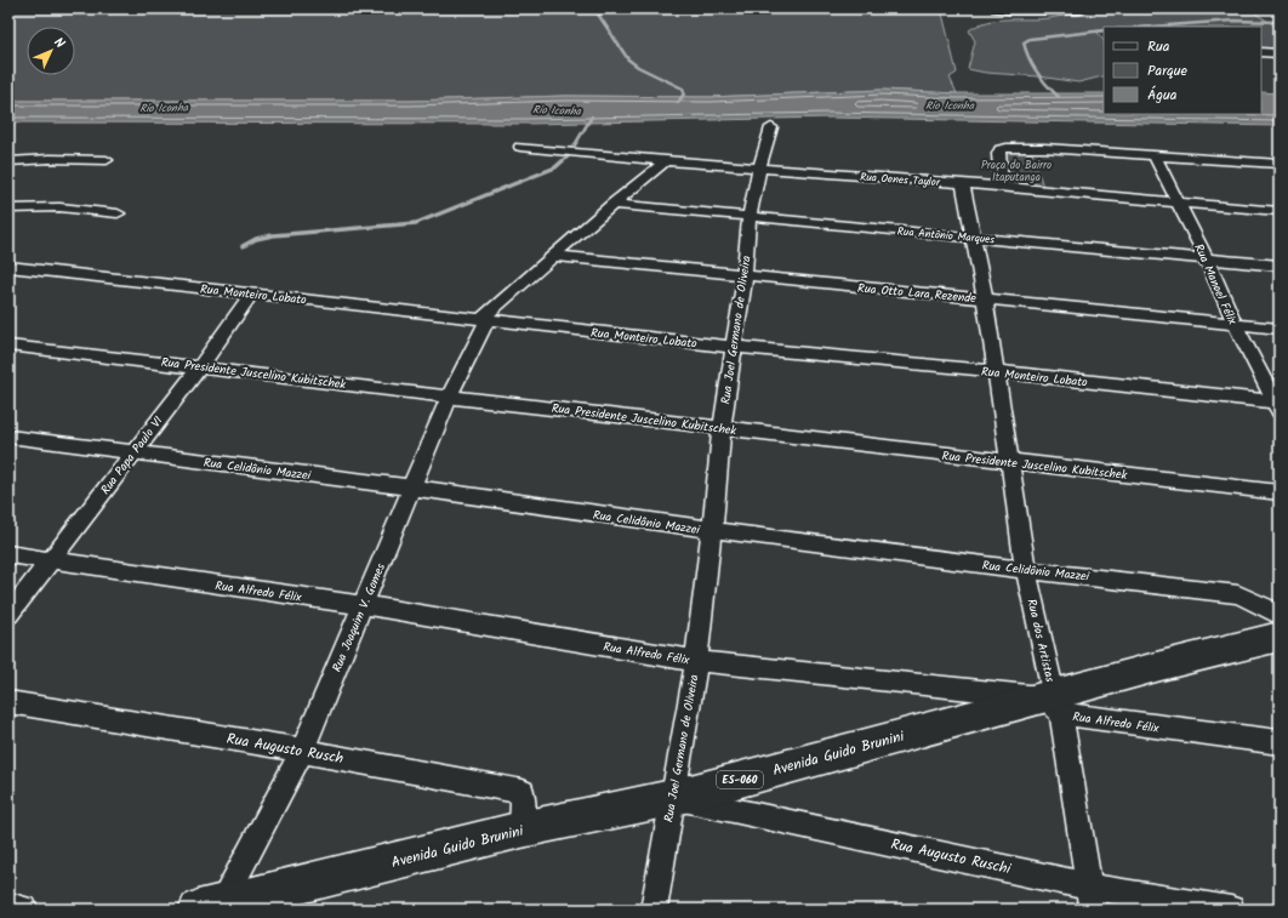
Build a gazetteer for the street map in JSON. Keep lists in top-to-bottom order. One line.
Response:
{"streets":{"main road":["Avenida Guido Brunini","ES-060"],"street":["Rua Oenes Taylor","Rua Antônio Marques","Rua Manoel Félix","Rua Otto Lara Rezende","Rua Monteiro Lobato","Rua Joel Germano de Oliveira","Rua Presidente Juscelino Kubitschek","Rua Papa Paulo VI","Rua Celidônio Mazzei","Rua Alfredo Félix","Rua Joaquim V. Gomes","Rua dos Artistas","Rua Augusto Rusch","Rua Augusto Ruschi"]},"crossings":[["Rua Oenes Taylor","Rua Manoel Félix"],["Rua Oenes Taylor","Rua Joel Germano de Oliveira"],["Rua Oenes Taylor","Rua Joaquim V. Gomes"],["Rua Oenes Taylor","Rua dos Artistas"],["Rua Antônio Marques","Rua Manoel Félix"],["Rua Antônio Marques","Rua Joel Germano de Oliveira"],["Rua Antônio Marques","Rua Joaquim V. Gomes"],["Rua Antônio Marques","Rua dos Artistas"],["Rua Manoel Félix","Rua Otto Lara Rezende"],["Rua Manoel Félix","Rua Monteiro Lobato"],["Rua Otto Lara Rezende","Rua Joel Germano de Oliveira"],["Rua Otto Lara Rezende","Rua Joaquim V. Gomes"],["Rua Otto Lara Rezende","Rua dos Artistas"],["Rua Monteiro Lobato","Rua Joel Germano de Oliveira"],["Rua Monteiro Lobato","Rua Papa Paulo VI"],["Rua Monteiro Lobato","Rua Joaquim V. Gomes"],["Rua Monteiro Lobato","Rua dos Artistas"],["Rua Joel Germano de Oliveira","Rua Presidente Juscelino Kubitschek"],["Rua Joel Germano de Oliveira","Rua Celidônio Mazzei"],["Rua Joel Germano de Oliveira","Rua Alfredo Félix"],["Rua Joel Germano de Oliveira","Avenida Guido Brunini"],["Rua Joel Germano de Oliveira","Rua Augusto Ruschi"],["Rua Presidente Juscelino Kubitschek","Rua Papa Paulo VI"],["Rua Presidente Juscelino Kubitschek","Rua Joaquim V. Gomes"],["Rua Presidente Juscelino Kubitschek","Rua dos Artistas"],["Rua Papa Paulo VI","Rua Celidônio Mazzei"],["Rua Papa Paulo VI","Rua Alfredo Félix"],["Rua Celidônio Mazzei","Rua Joaquim V. Gomes"],["Rua Celidônio Mazzei","Rua dos Artistas"],["Rua Alfredo Félix","Rua Joaquim V. Gomes"],["Rua Alfredo Félix","Rua dos Artistas"],["Rua Alfredo Félix","Avenida Guido Brunini"],["Rua Joaquim V. Gomes","Rua Augusto Rusch"],["Rua Joaquim V. Gomes","Avenida Guido Brunini"],["Rua dos Artistas","Avenida Guido Brunini"],["Rua dos Artistas","Rua Augusto Ruschi"],["Rua Augusto Rusch","Avenida Guido Brunini"],["Avenida Guido Brunini","Rua Augusto Ruschi"]],"water":["Rio Iconha"],"parks":["Praça do Bairro Itaputanga"],"legend":["Rua","Parque","Água"],"north":"top right"}
